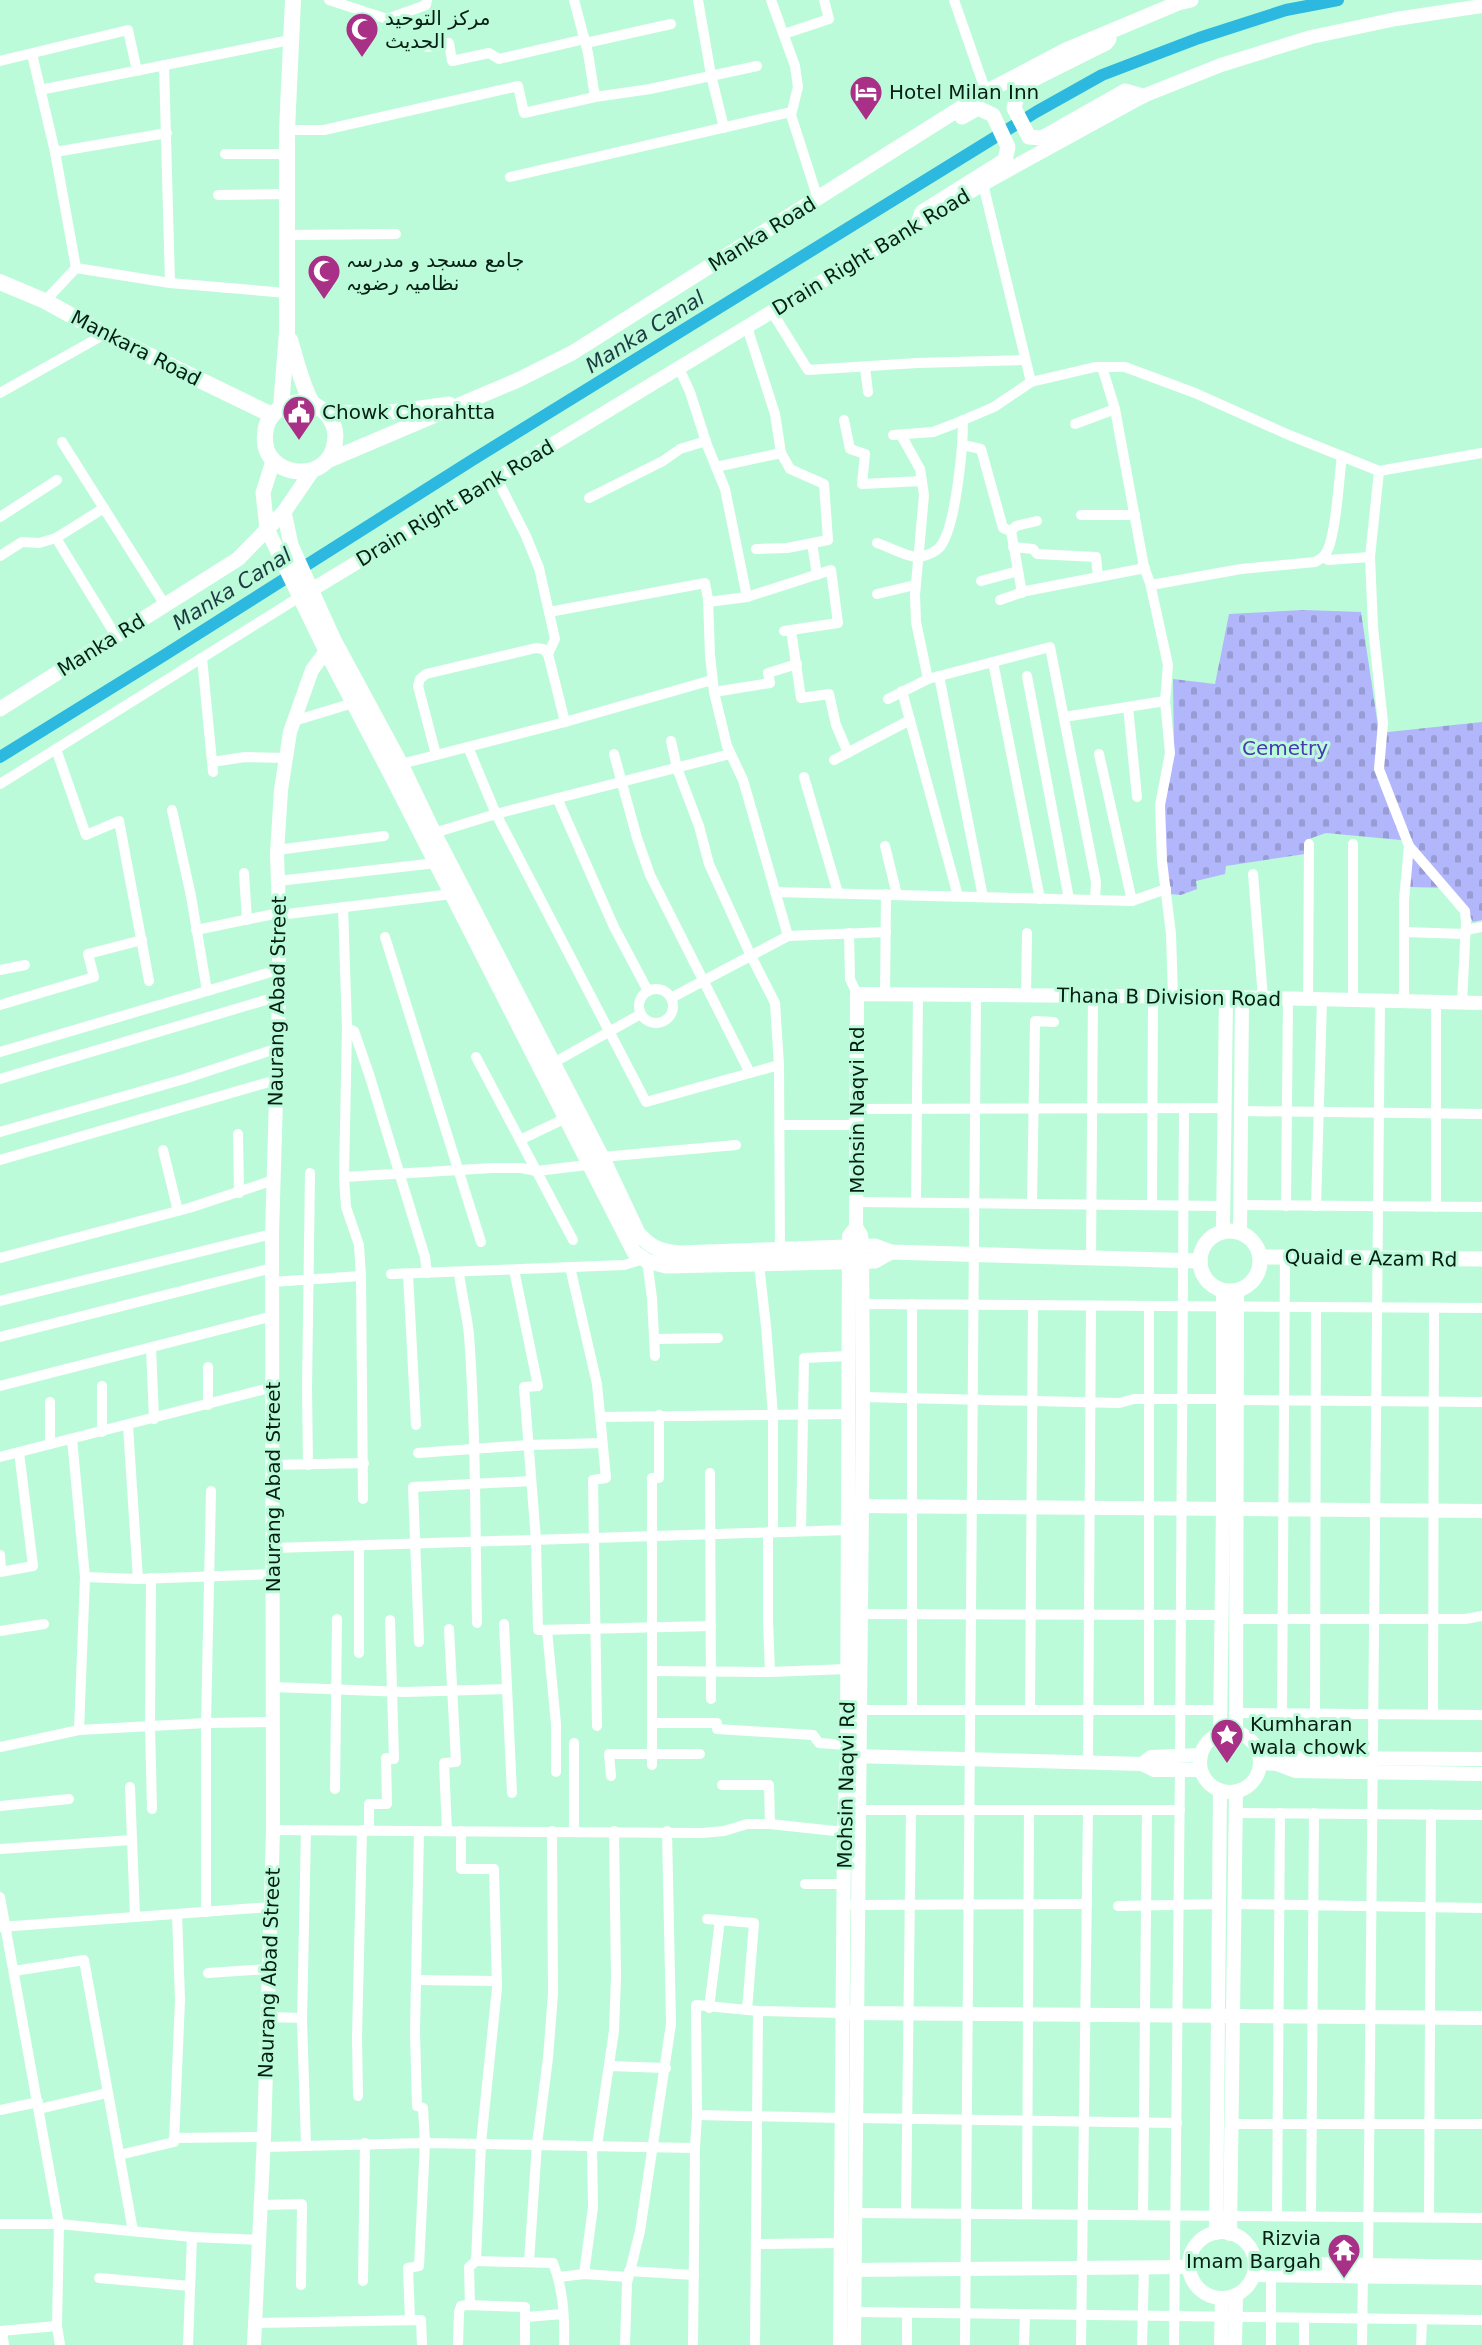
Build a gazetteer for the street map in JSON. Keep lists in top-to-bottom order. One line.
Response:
{"streets":{"main road":["Manka Road","Mankara Road","Manka Rd","Quaid e Azam Rd"],"street":["Drain Right Bank Road","Thana B Division Road","Naurang Abad Street","Mohsin Naqvi Rd"]},"crossings":[["Manka Road","Mankara Road"],["Manka Road","Manka Rd"],["Mankara Road","Manka Rd"],["Thana B Division Road","Mohsin Naqvi Rd"]],"water":["Manka Canal"],"parks":["Cemetry"],"places":{"mosque":["مرکز التوحید الحدیث","جامع مسجد و مدرسہ نظامیہ رضویہ"],"hotel":["Hotel Milan Inn"],"public building":["Chowk Chorahtta"],"place":["Kumharan wala chowk"],"temple":["Rizvia Imam Bargah"]}}
